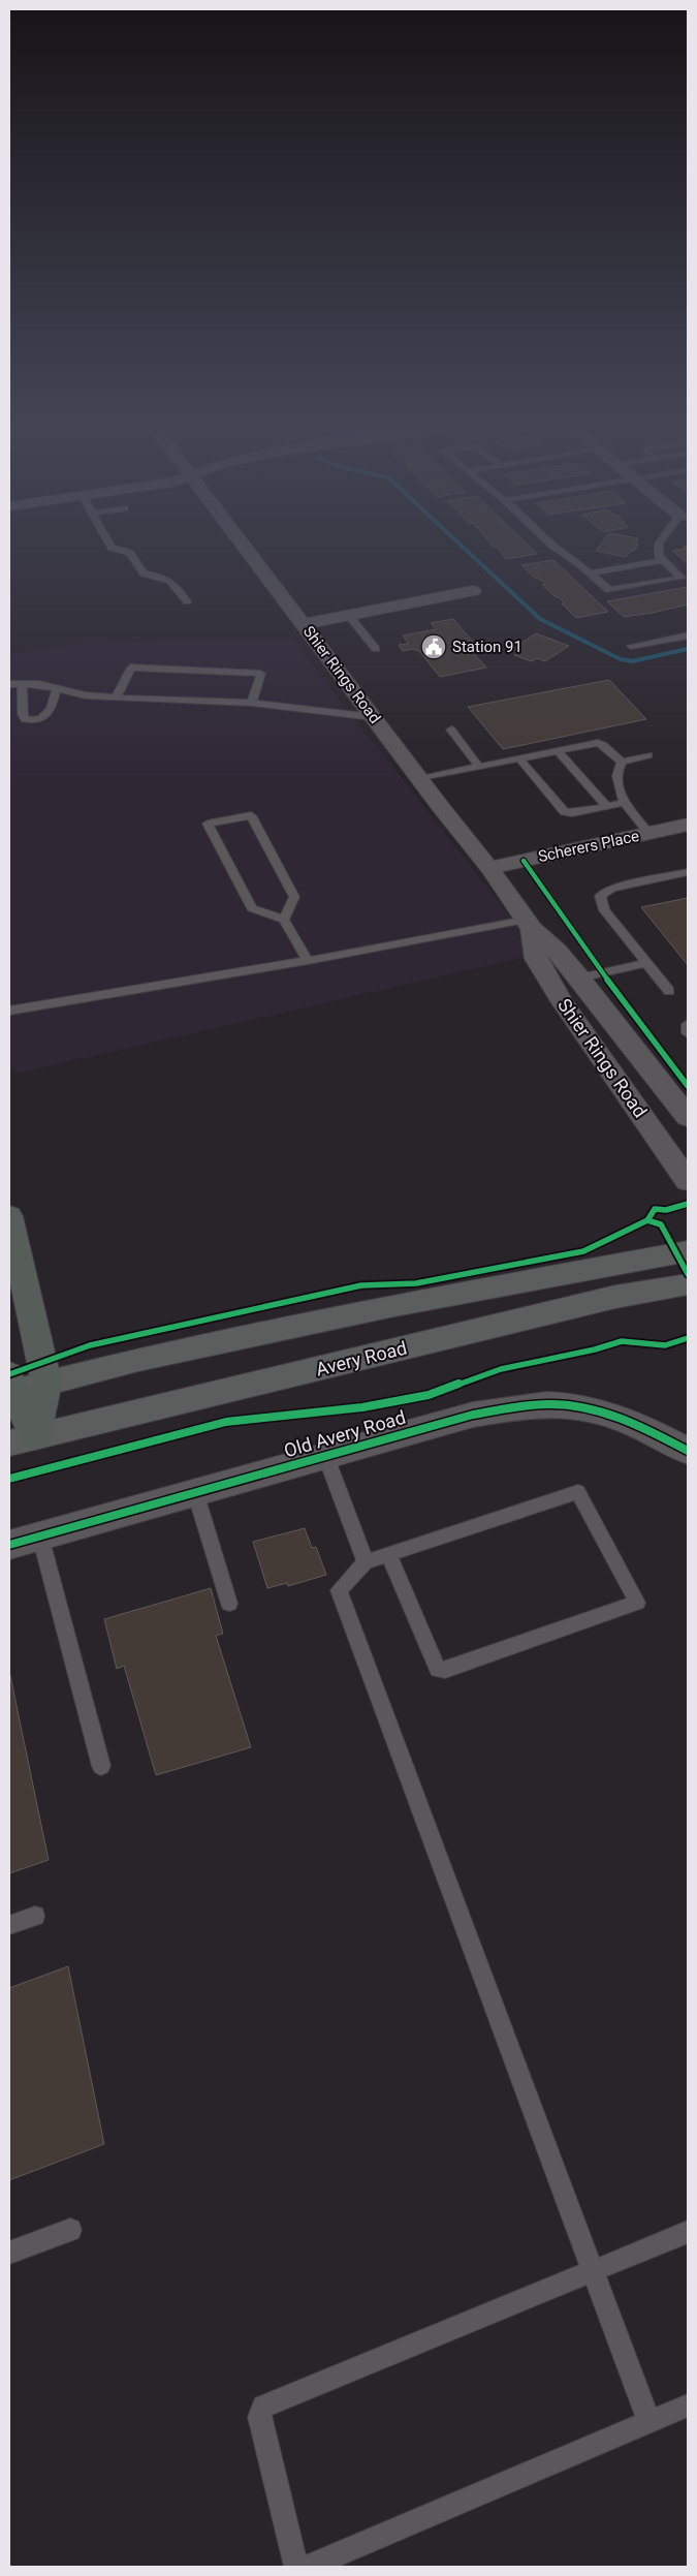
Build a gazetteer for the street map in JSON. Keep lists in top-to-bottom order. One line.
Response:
{"streets":{"main road":["Shier Rings Road","Scherers Place","Avery Road","Old Avery Road"]},"crossings":[["Shier Rings Road","Scherers Place"]],"places":{"public building":["Station 91"]}}
